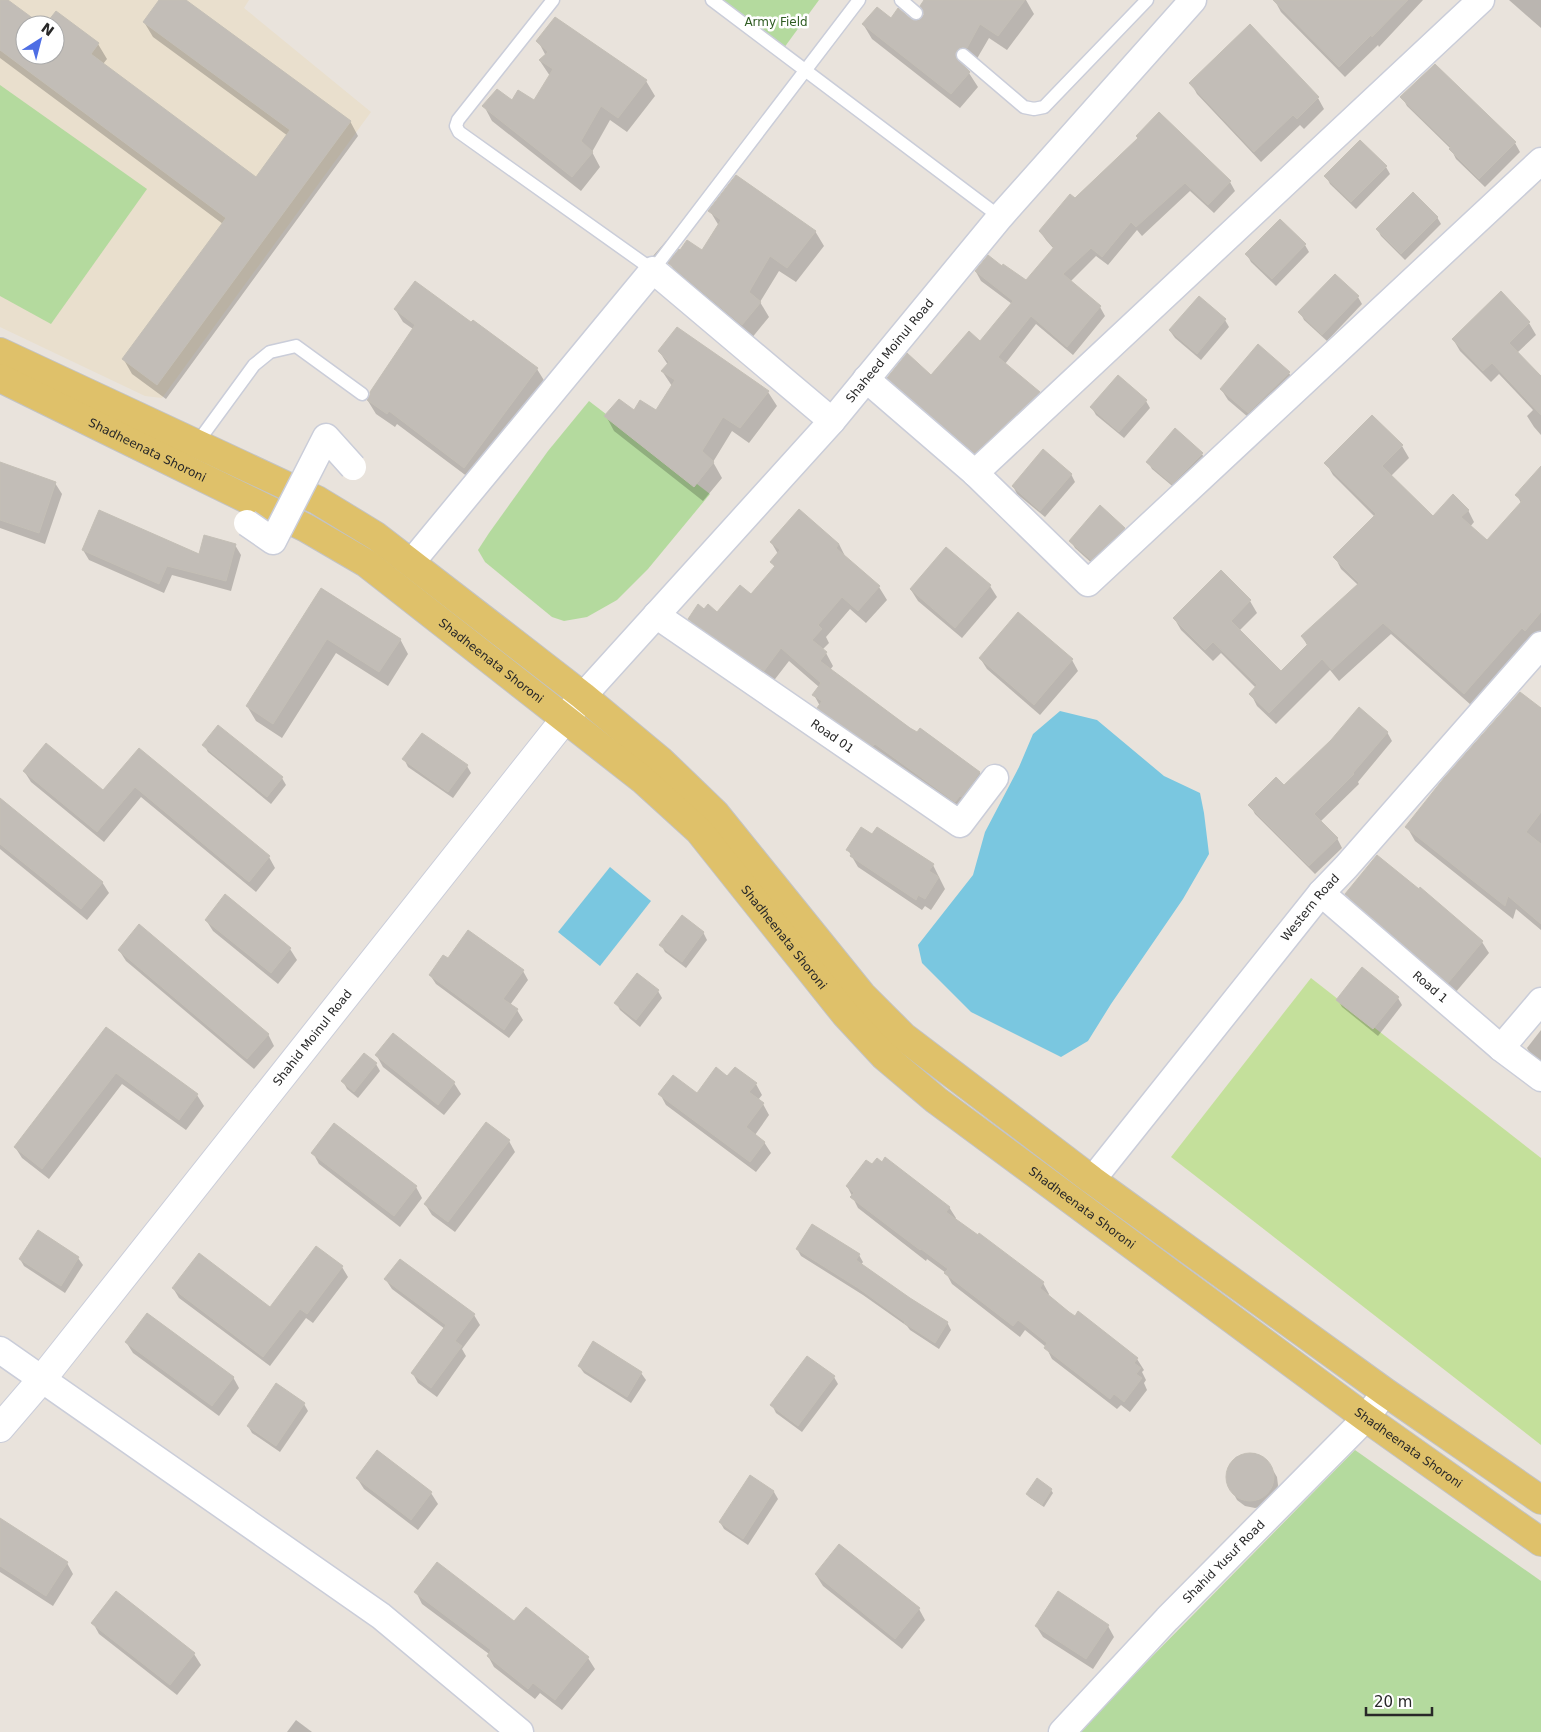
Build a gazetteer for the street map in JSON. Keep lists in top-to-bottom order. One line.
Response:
{"streets":{"main road":["Shadheenata Shoroni"],"street":["Shaheed Moinul Road","Road 01","Western Road","Road 1","Shahid Moinul Road","Shahid Yusuf Road"]},"crossings":[["Shaheed Moinul Road","Shadheenata Shoroni"],["Shaheed Moinul Road","Road 01"],["Shaheed Moinul Road","Shahid Moinul Road"],["Shadheenata Shoroni","Western Road"],["Shadheenata Shoroni","Shahid Moinul Road"],["Shadheenata Shoroni","Shahid Yusuf Road"],["Western Road","Road 1"]],"parks":["Army Field"],"scale_bar":"20 m","north":"top right"}
